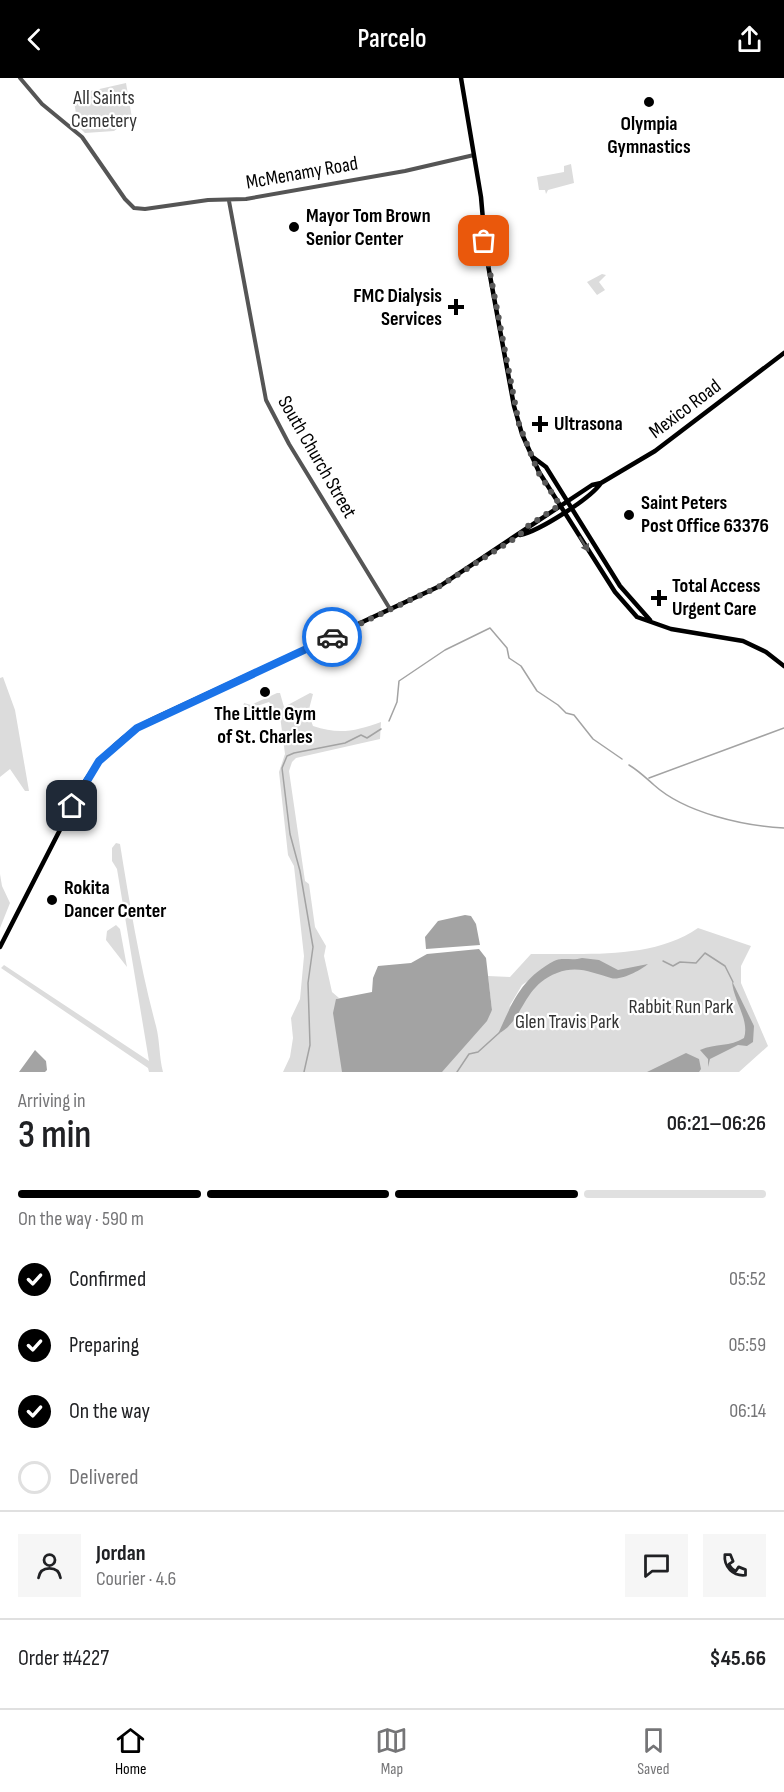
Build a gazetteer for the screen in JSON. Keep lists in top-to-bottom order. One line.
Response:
{"streets":{"main road":["Mexico Road"],"street":["McMenamy Road","South Church Street"]},"crossings":[["McMenamy Road","South Church Street"],["Mexico Road","South Church Street"]],"parks":["All Saints Cemetery","Rabbit Run Park","Glen Travis Park"],"places":{"other":["Olympia Gymnastics","Mayor Tom Brown Senior Center","Saint Peters Post Office 63376","The Little Gym of St. Charles","Rokita Dancer Center"],"health":["FMC Dialysis Services","Ultrasona","Total Access Urgent Care"]},"page":{"header":"Parcelo","heading":["3 min","Arriving in","06:21–06:26"],"panel":["Jordan","Courier · 4.6","Order #4227","$45.66"],"bar":"On the way · 590 m","list":[["Confirmed","05:52"],["Preparing","05:59"],["On the way","06:14"],"Delivered"],"tabs":["Home","Map","Saved"]}}
